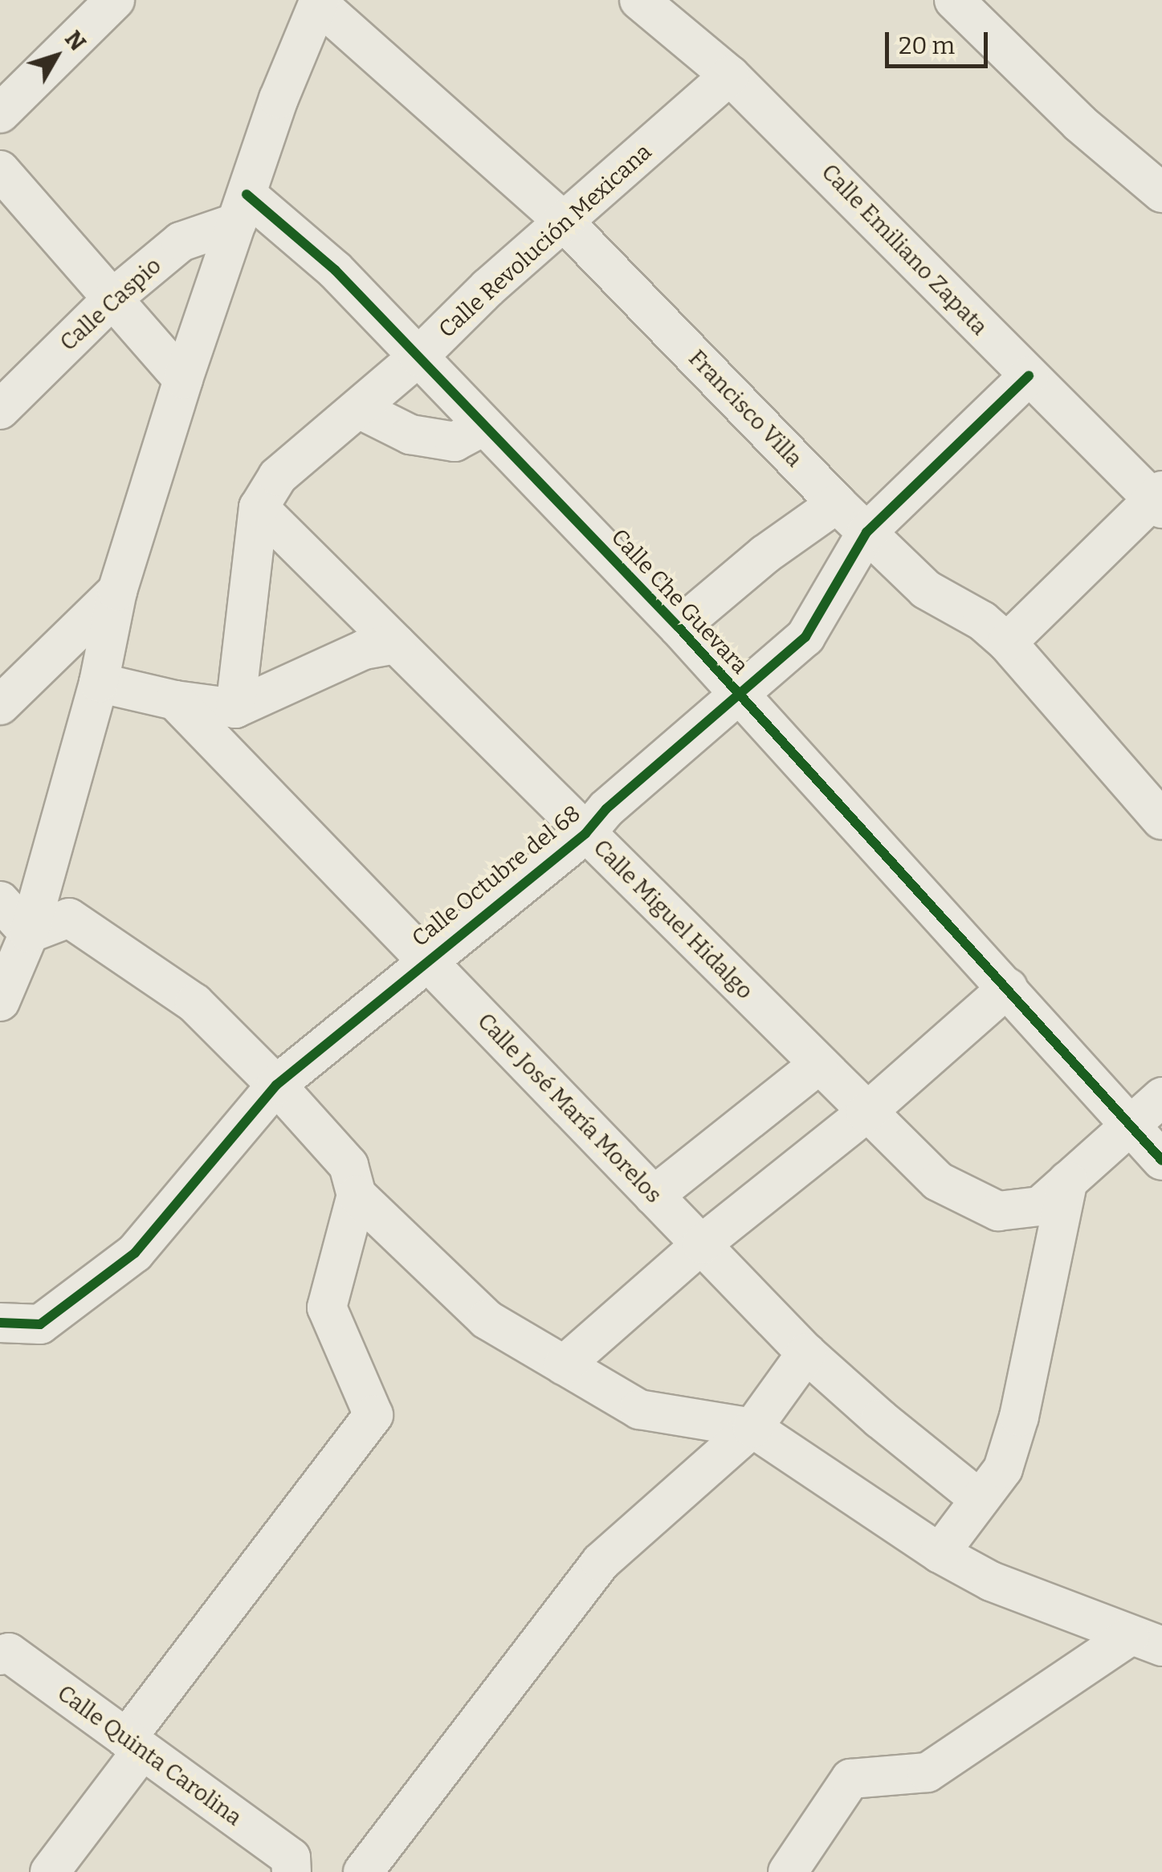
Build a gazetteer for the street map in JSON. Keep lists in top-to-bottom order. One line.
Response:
{"streets":{"street":["Calle Revolución Mexicana","Calle Emiliano Zapata","Calle Caspio","Francisco Villa","Calle Che Guevara","Calle Octubre del 68","Calle Miguel Hidalgo","Calle José María Morelos","Calle Quinta Carolina"]},"crossings":[["Calle Revolución Mexicana","Calle Emiliano Zapata"],["Calle Revolución Mexicana","Francisco Villa"],["Calle Revolución Mexicana","Calle Che Guevara"],["Calle Revolución Mexicana","Calle Miguel Hidalgo"],["Calle Emiliano Zapata","Calle Octubre del 68"],["Calle Caspio","Calle Che Guevara"],["Francisco Villa","Calle Octubre del 68"],["Calle Che Guevara","Calle Octubre del 68"],["Calle Octubre del 68","Calle Miguel Hidalgo"],["Calle Octubre del 68","Calle José María Morelos"]],"scale_bar":"20 m","north":"top right"}
